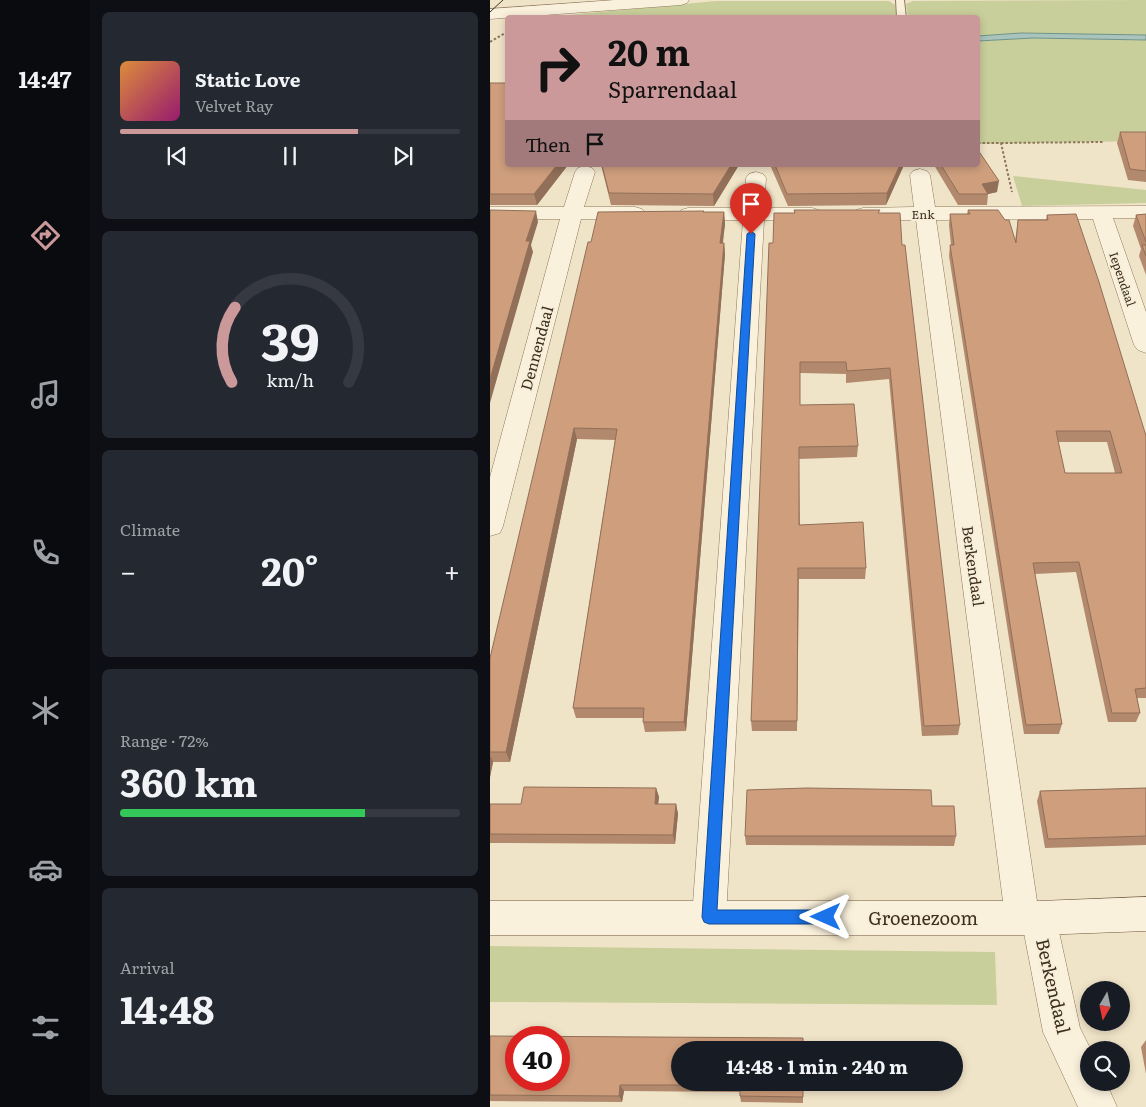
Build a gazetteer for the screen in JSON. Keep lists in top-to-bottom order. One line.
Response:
{"streets":{"street":["Enk","Iependaal","Dennendaal","Berkendaal","Groenezoom"]},"crossings":[["Enk","Iependaal"],["Enk","Dennendaal"],["Enk","Berkendaal"],["Berkendaal","Groenezoom"]],"north":"bottom","page":{"tabs":"14:47","turn":["20 m","Sparrendaal"],"song":["Static Love","Velvet Ray"],"then":"Then","tile":["Climate",["Range · 72%","360 km"],["Arrival","14:48"]],"heat":["−","20°","+"],"limit":"40","trip":"14:48 · 1 min · 240 m","gauge":["39","km/h"]}}
